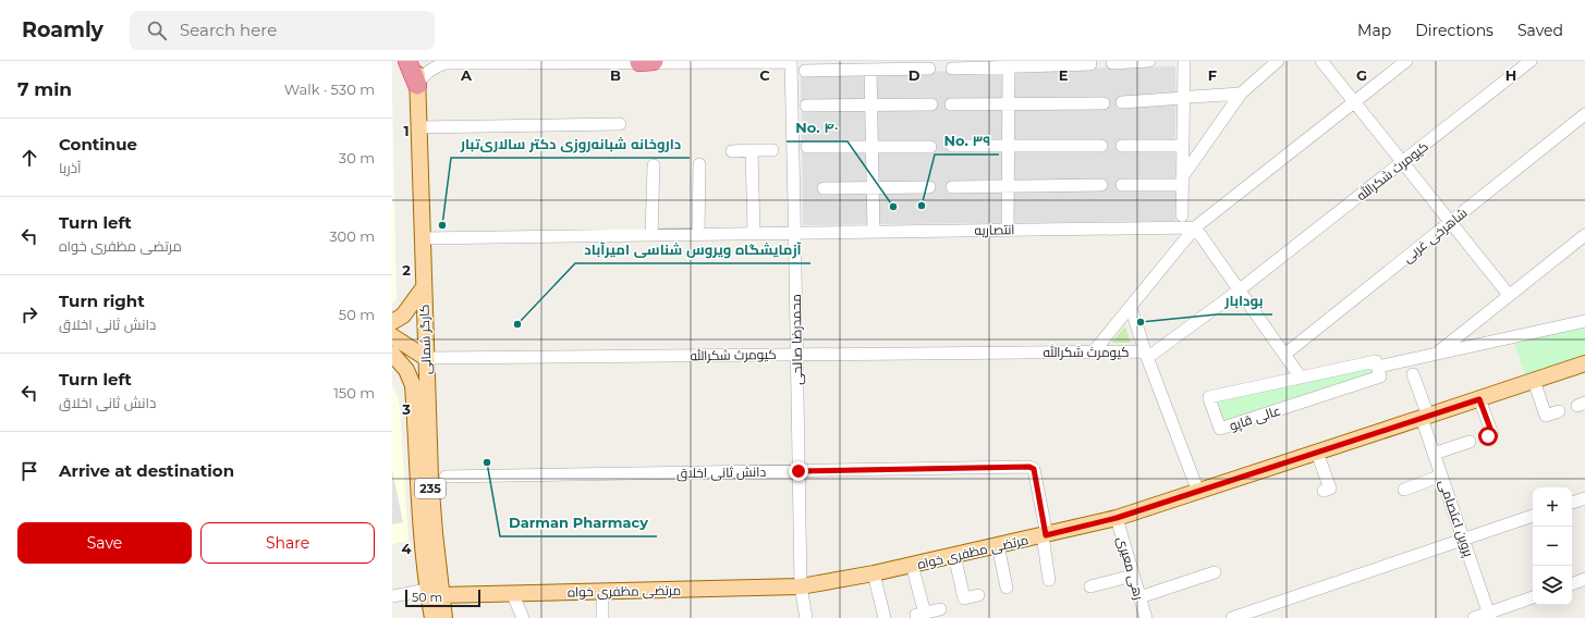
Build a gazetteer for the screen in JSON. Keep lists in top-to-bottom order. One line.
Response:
{"streets":{"main road":["کارگر شمالی","235","مرتضی مظفری خواه"],"street":["کیومرث شکرالله","انتصاریه","شاهرخی غربی","محمدرضا صالحی","عالی قاپو","دانش ثانی اخلاق","پروین اعتصامی","رهی معیری"]},"crossings":[["کیومرث شکرالله","کارگر شمالی"],["کیومرث شکرالله","محمدرضا صالحی"],["انتصاریه","کارگر شمالی"],["انتصاریه","محمدرضا صالحی"],["کارگر شمالی","مرتضی مظفری خواه"],["محمدرضا صالحی","دانش ثانی اخلاق"],["محمدرضا صالحی","مرتضی مظفری خواه"],["دانش ثانی اخلاق","مرتضی مظفری خواه"],["پروین اعتصامی","مرتضی مظفری خواه"],["مرتضی مظفری خواه","رهی معیری"]],"places":["No. ۳۹","No. ۴۰","داروخانه شبانه‌روزی دکتر سالاری‌تبار","بودابار","آزمایشگاه ویروس شناسی امیرآباد","Darman Pharmacy"],"scale_bar":"50 m","page":{"header":"Roamly","search":"Search here","nav":["Map","Directions","Saved"],"heading":["7 min","Walk · 530 m"],"list":[["Continue","آذربا","30 m"],["Turn left","مرتضی مظفری خواه","300 m"],["Turn right","دانش ثانی اخلاق","50 m"],["Turn left","دانش ثانی اخلاق","150 m"],"Arrive at destination"],"map_buttons":["+","−"],"buttons":["Save","Share"],"scale":"50 m"},"grid":{"columns":["A","B","C","D","E","F","G","H"],"rows":["1","2","3","4"]}}
